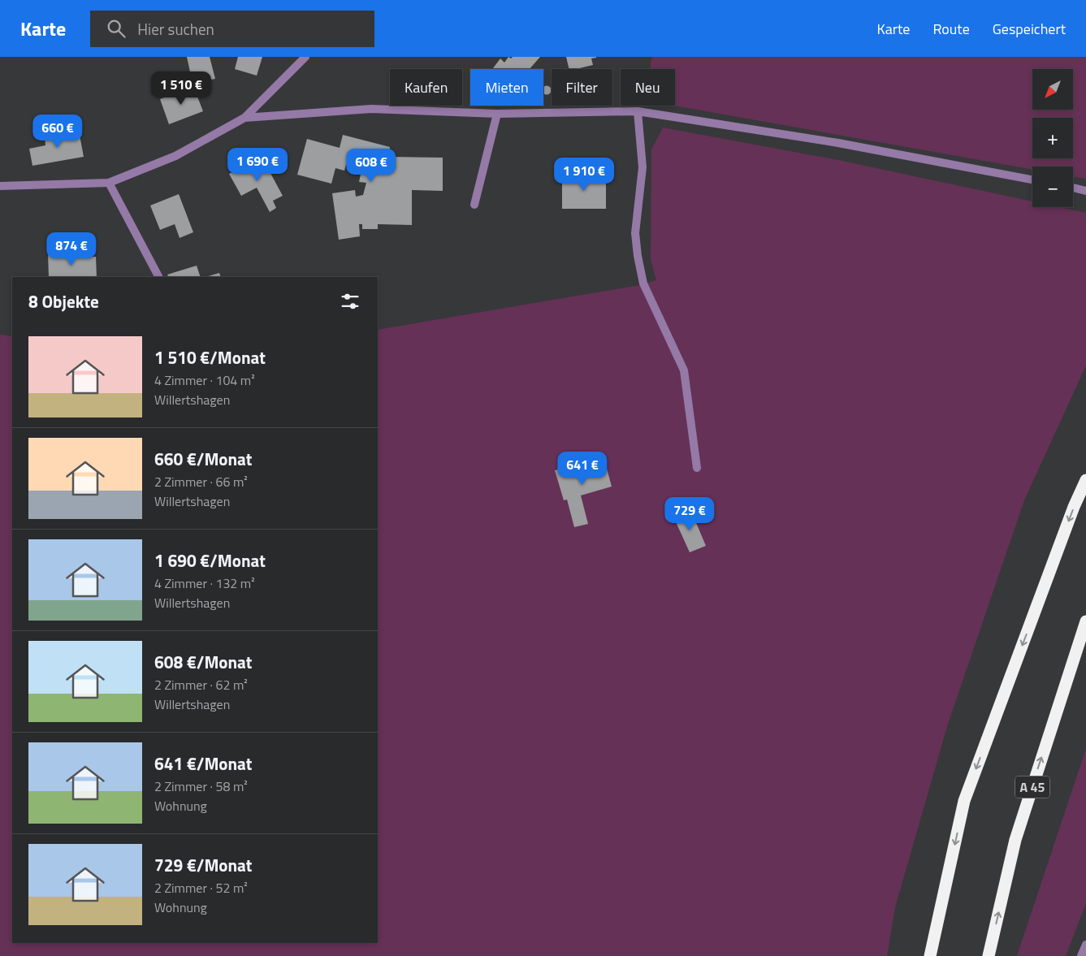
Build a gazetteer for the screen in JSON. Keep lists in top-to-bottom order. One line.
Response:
{"streets":{"highway":["A 45"]},"north":"bottom left","page":{"header":"Karte","search":"Hier suchen","nav":["Karte","Route","Gespeichert"],"map_buttons":["+","−"],"chip":["Kaufen","Mieten","Filter","Neu"],"price":["1 510 €","660 €","1 690 €","608 €","1 910 €","874 €","641 €","729 €"],"heading":"8 Objekte","list":[{"name":"1 510 €/Monat","note":"4 Zimmer · 104 m² · Willertshagen"},{"name":"660 €/Monat","note":"2 Zimmer · 66 m² · Willertshagen"},{"name":"1 690 €/Monat","note":"4 Zimmer · 132 m² · Willertshagen"},{"name":"608 €/Monat","note":"2 Zimmer · 62 m² · Willertshagen"},{"name":"641 €/Monat","note":"2 Zimmer · 58 m² · Wohnung"},{"name":"729 €/Monat","note":"2 Zimmer · 52 m² · Wohnung"}]}}
